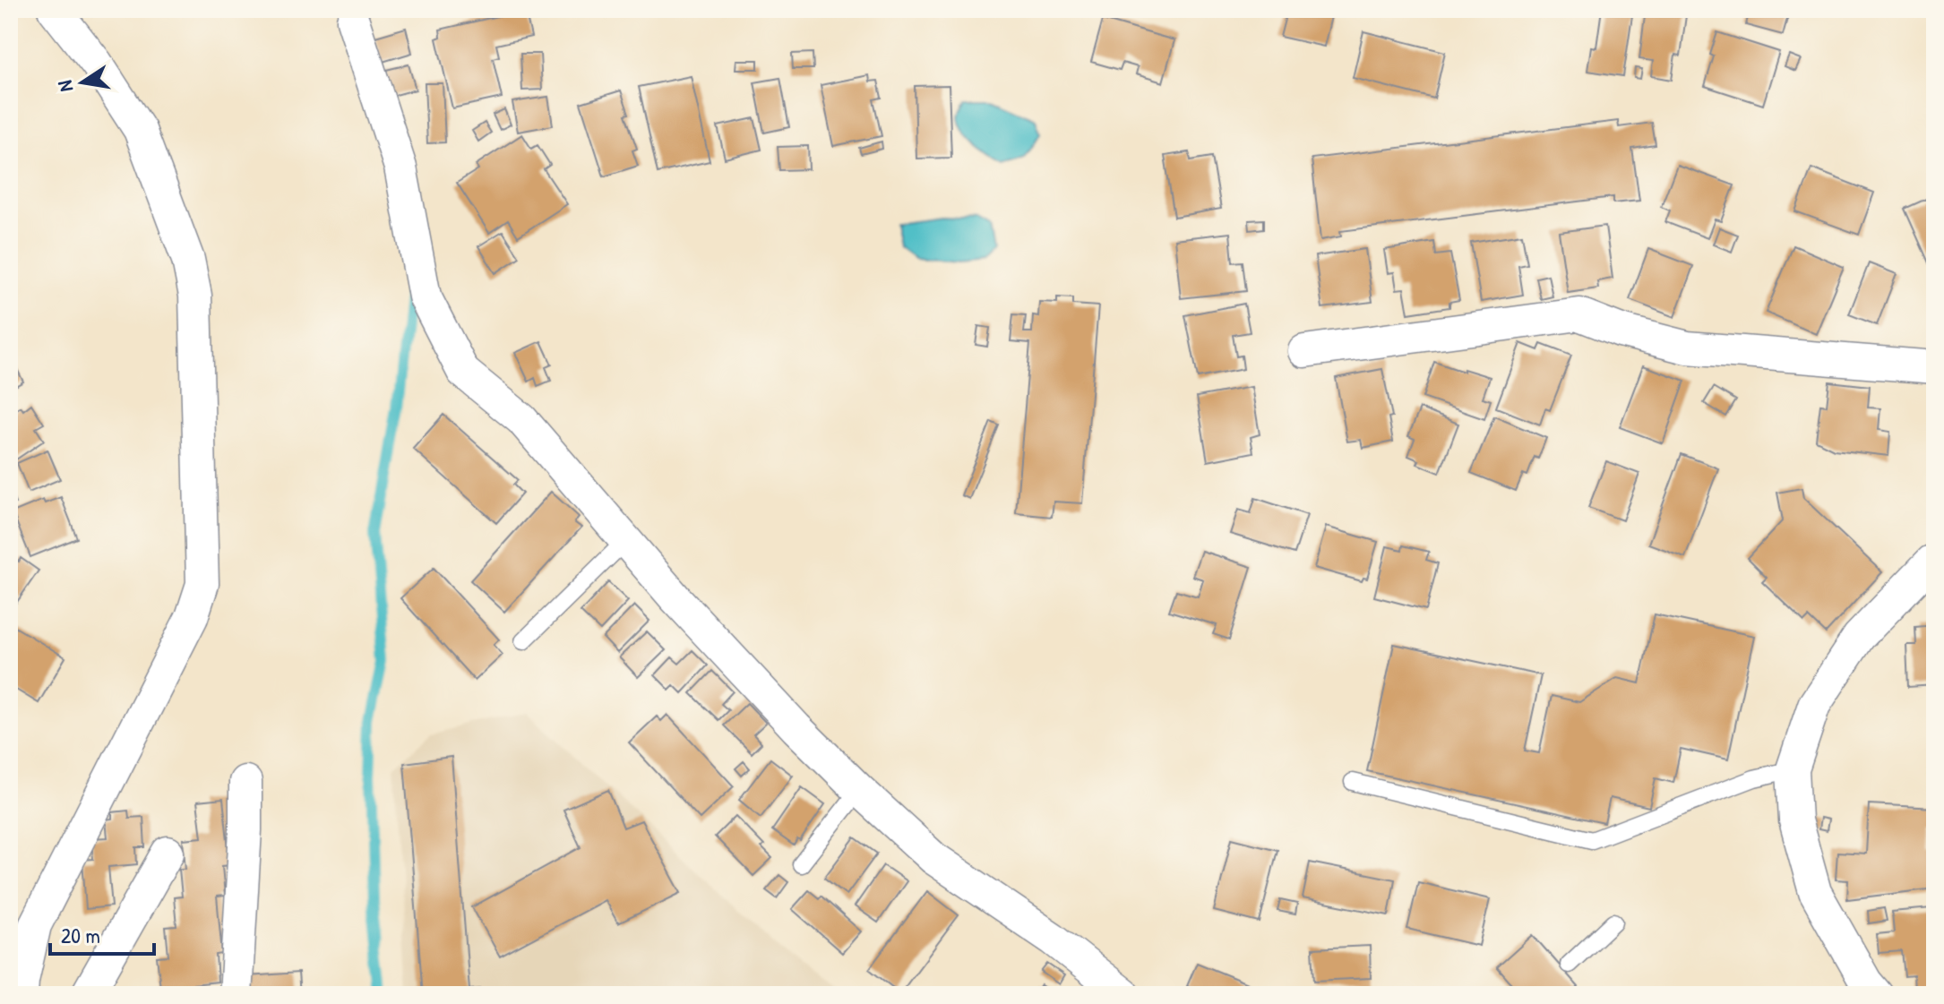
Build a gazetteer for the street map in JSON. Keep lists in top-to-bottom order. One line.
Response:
{"scale_bar":"20 m","north":"left"}
